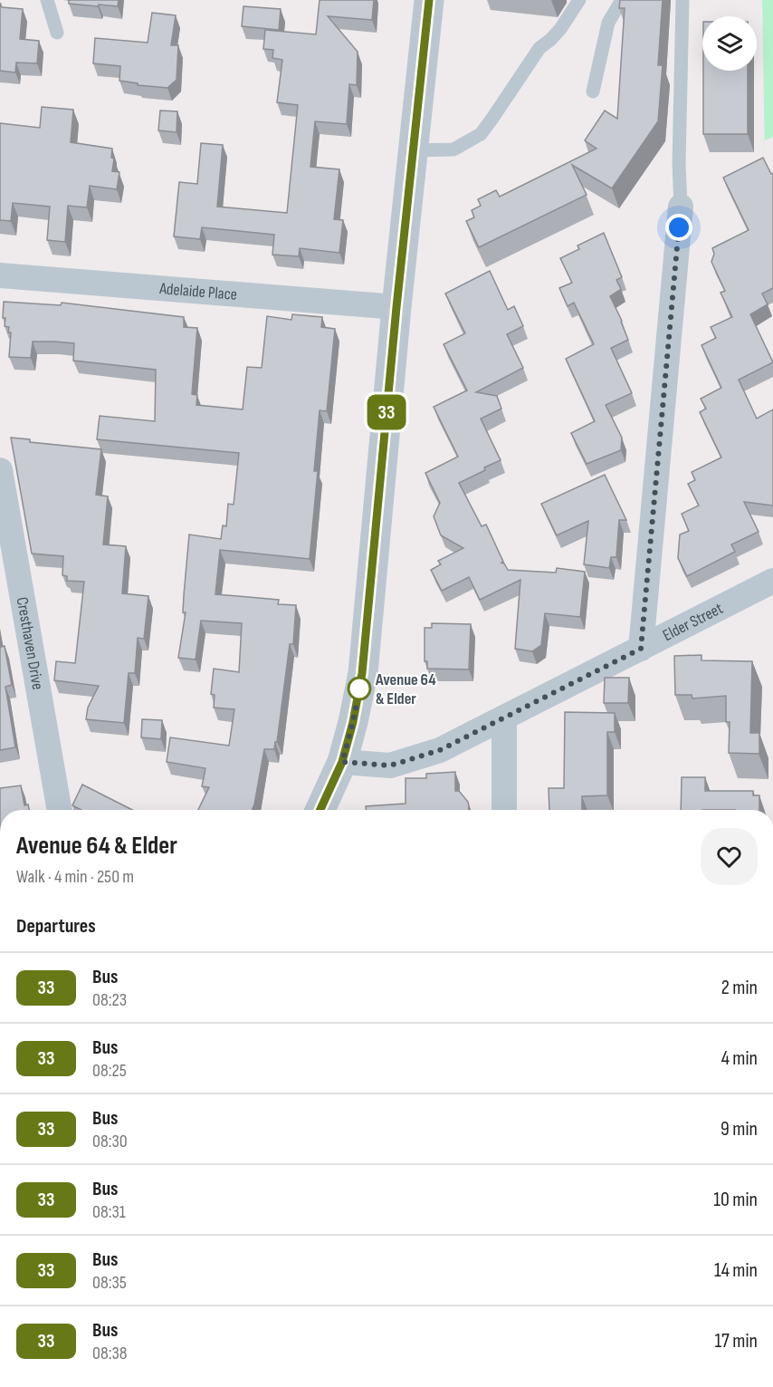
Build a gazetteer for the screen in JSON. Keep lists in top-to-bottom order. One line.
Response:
{"streets":{"street":["Adelaide Place","Elder Street","Cresthaven Drive"]},"places":["Avenue 64 & Elder"],"lines":["bus line 33"],"page":{"on_map":"33","heading":[["Avenue 64 & Elder","Walk · 4 min · 250 m"],"Departures"],"list":[{"mark":"33","name":"Bus","note":"08:23","value":"2 min"},{"mark":"33","name":"Bus","note":"08:25","value":"4 min"},{"mark":"33","name":"Bus","note":"08:30","value":"9 min"},{"mark":"33","name":"Bus","note":"08:31","value":"10 min"},{"mark":"33","name":"Bus","note":"08:35","value":"14 min"},{"mark":"33","name":"Bus","note":"08:38","value":"17 min"}]}}
